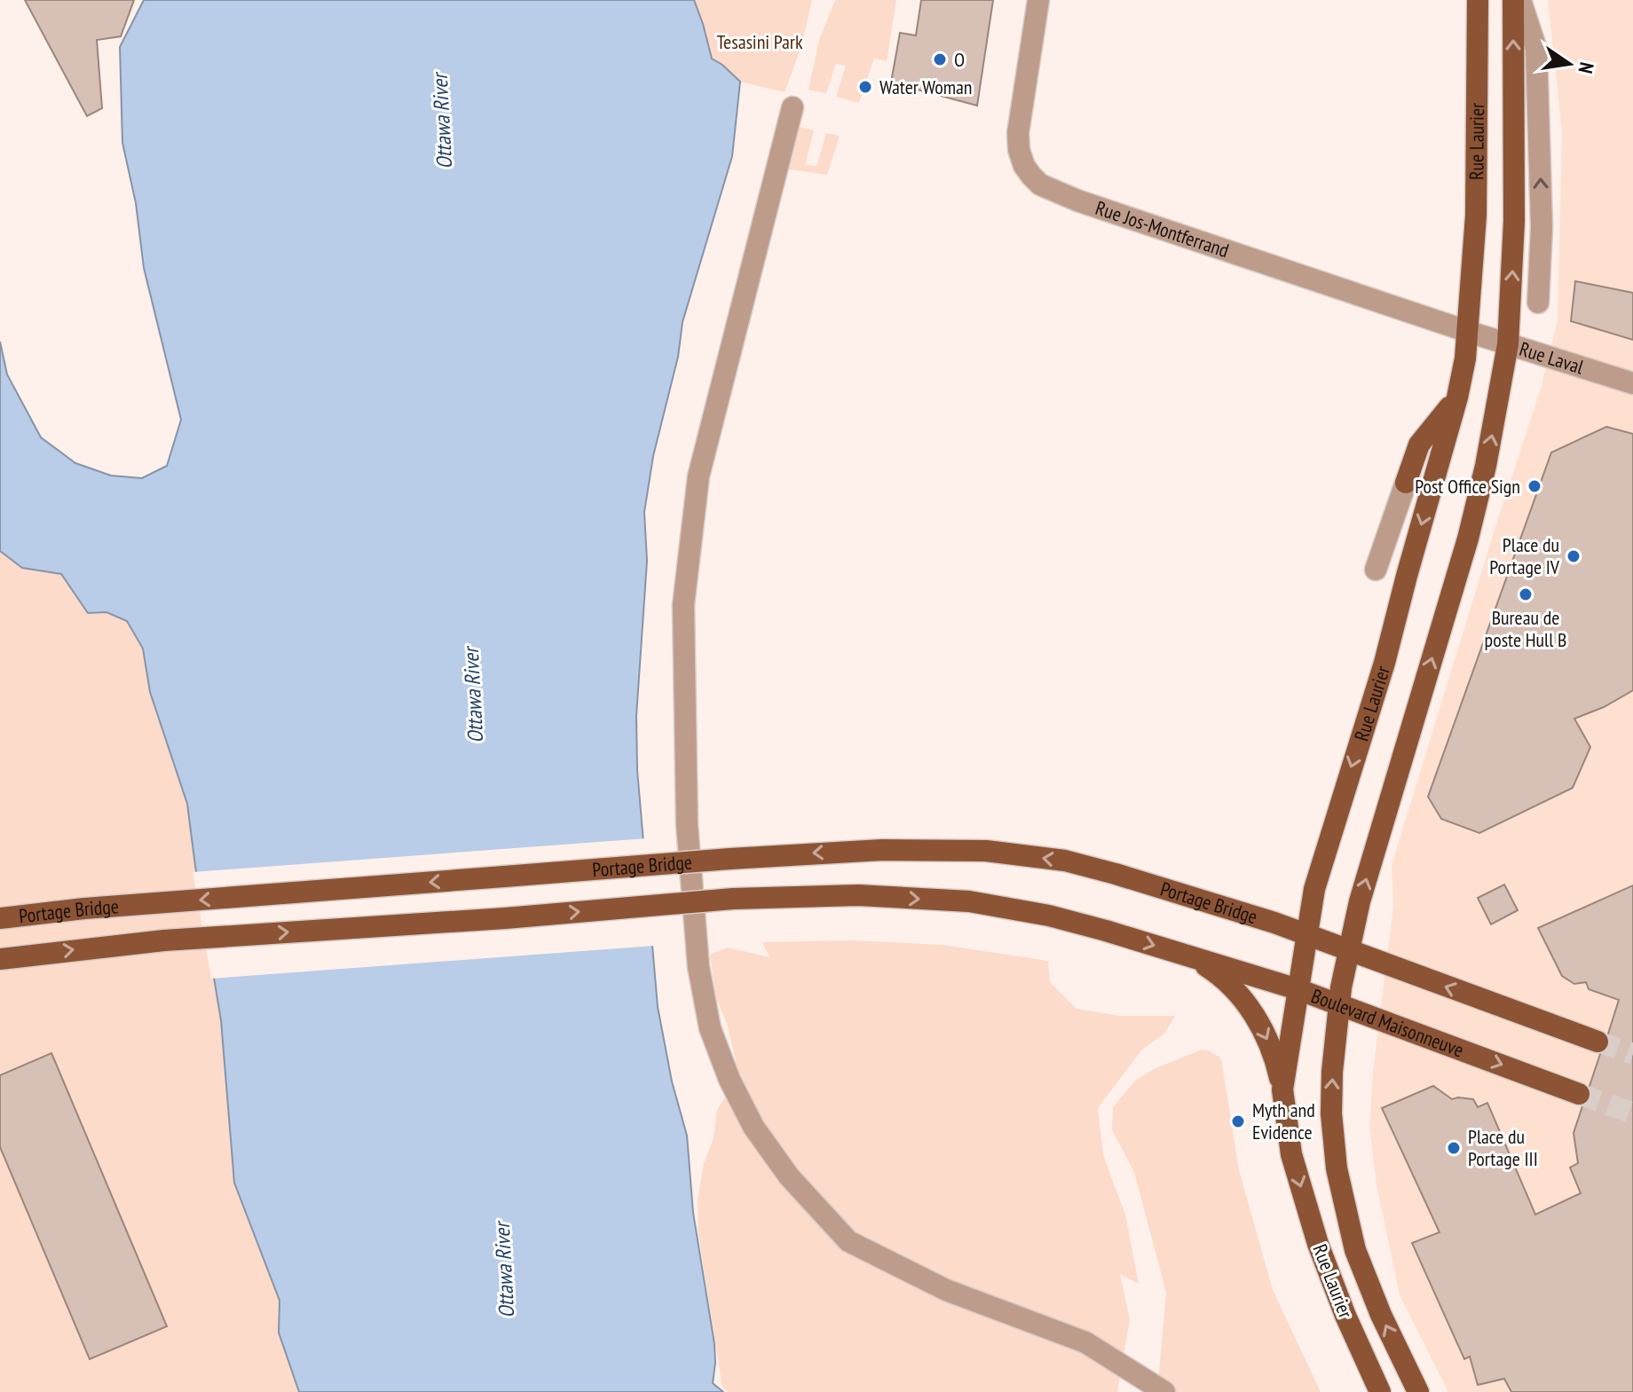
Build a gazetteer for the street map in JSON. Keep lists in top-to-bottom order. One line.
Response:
{"streets":{"main road":["Rue Laurier","Portage Bridge","Boulevard Maisonneuve"],"street":["Rue Jos-Montferrand","Rue Laval"]},"crossings":[["Rue Laurier","Rue Jos-Montferrand"],["Rue Laurier","Rue Laval"],["Rue Laurier","Portage Bridge"],["Rue Laurier","Boulevard Maisonneuve"],["Rue Jos-Montferrand","Rue Laval"],["Portage Bridge","Boulevard Maisonneuve"]],"water":["Ottawa River"],"parks":["Tesasini Park"],"places":["O","Water Woman","Post Office Sign","Place du Portage IV","Bureau de poste Hull B","Myth and Evidence","Place du Portage III"],"north":"right"}
